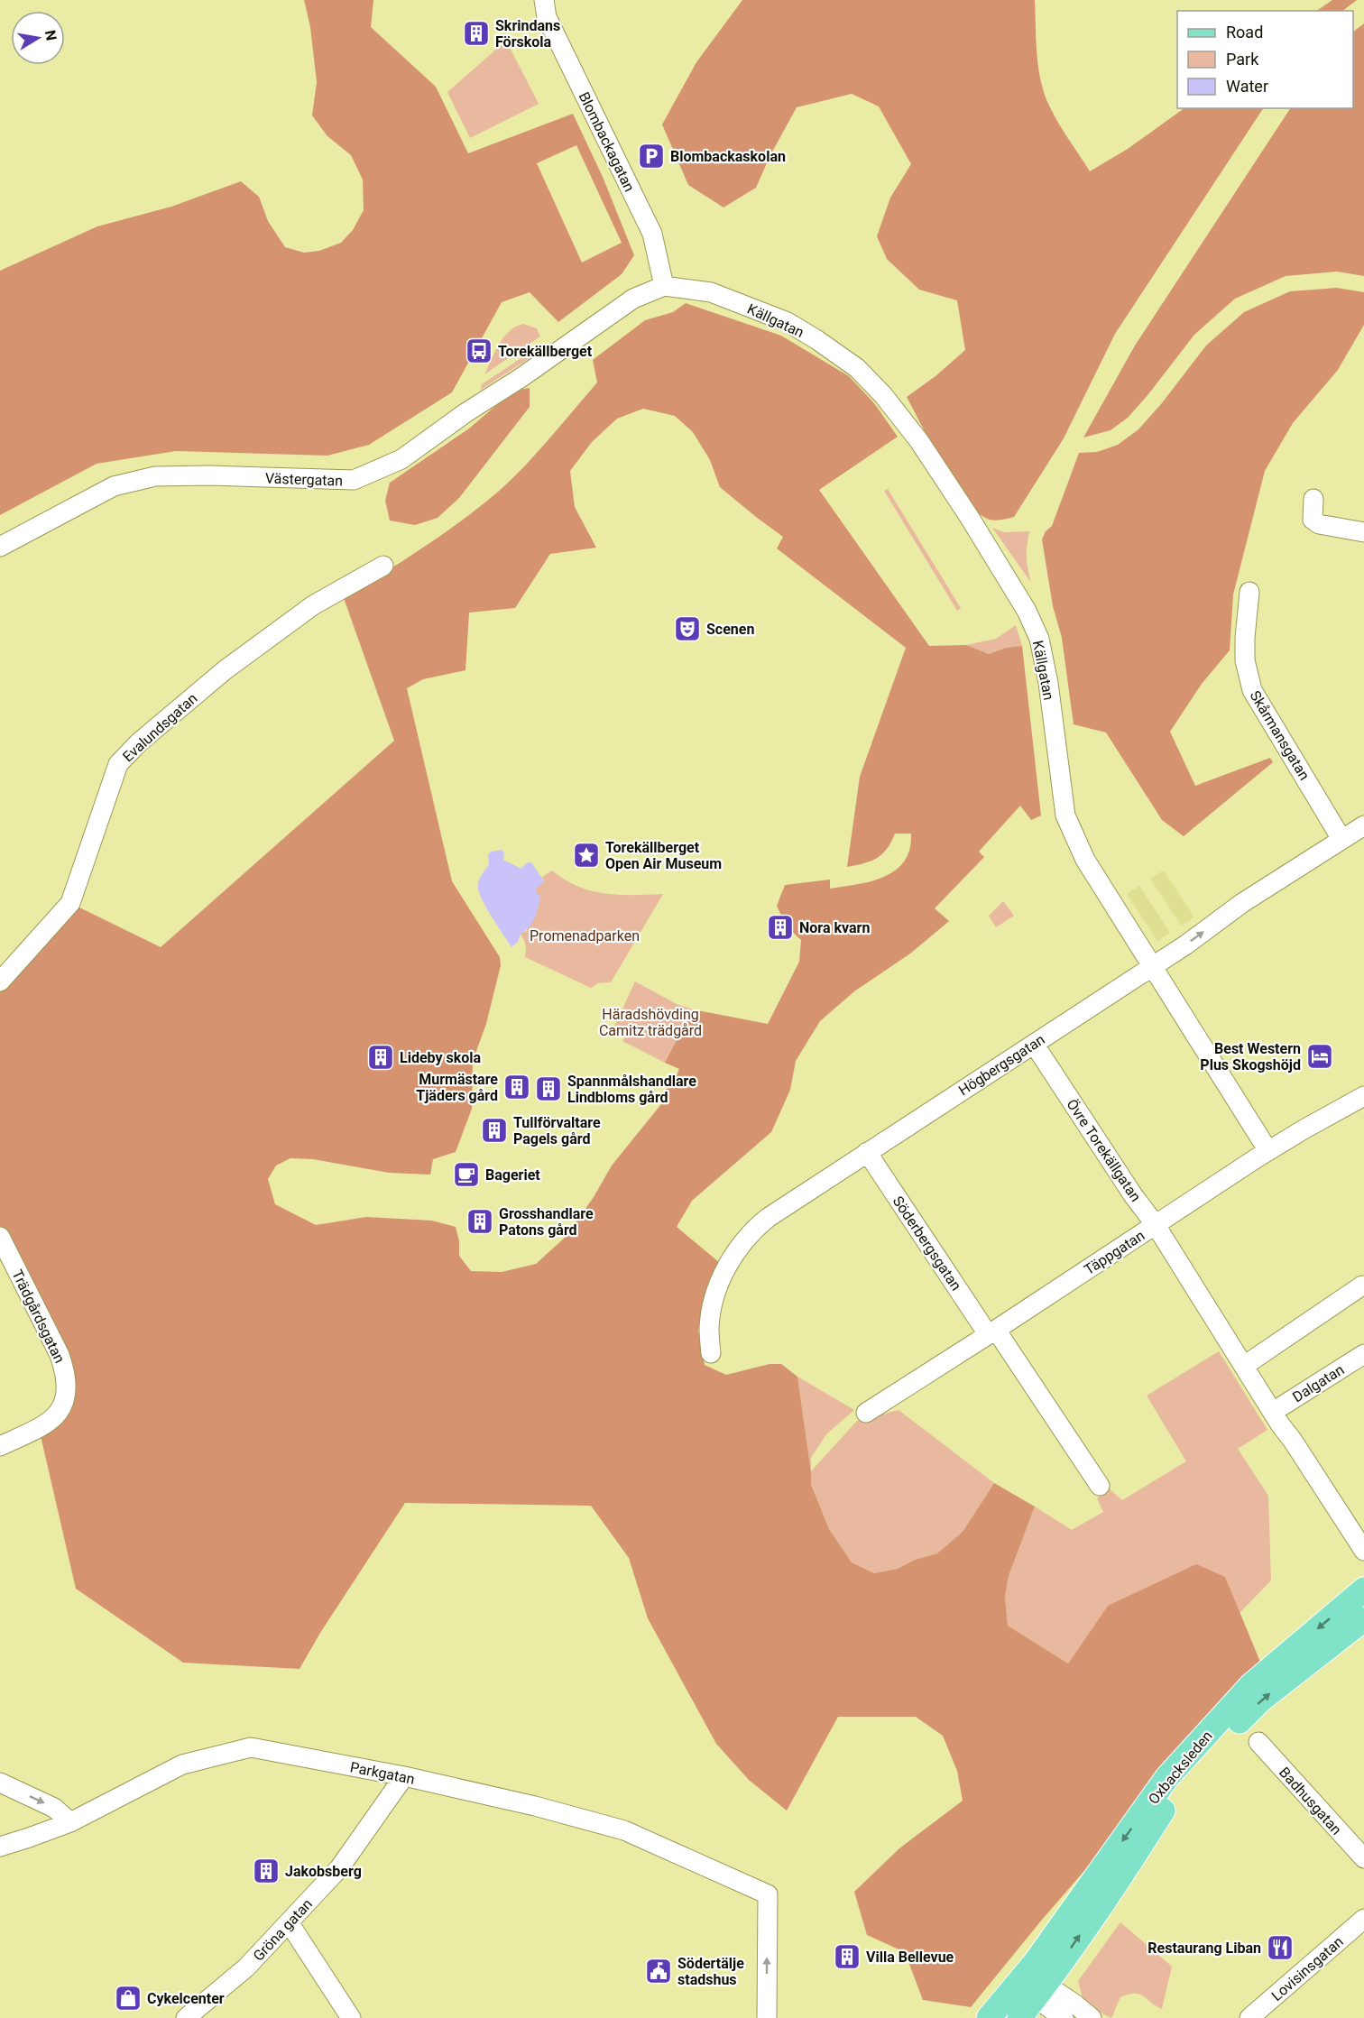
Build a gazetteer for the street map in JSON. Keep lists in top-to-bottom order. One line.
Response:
{"streets":{"main road":["Oxbacksleden"],"street":["Blombackagatan","Källgatan","Västergatan","Evalundsgatan","Skårmansgatan","Högbergsgatan","Övre Torekällgatan","Söderbergsgatan","Täppgatan","Trädgårdsgatan","Dalgatan","Parkgatan","Badhusgatan","Gröna gatan","Lovisinsgatan"]},"crossings":[["Blombackagatan","Källgatan"],["Blombackagatan","Västergatan"],["Källgatan","Västergatan"],["Källgatan","Högbergsgatan"],["Källgatan","Täppgatan"],["Skårmansgatan","Högbergsgatan"],["Högbergsgatan","Övre Torekällgatan"],["Högbergsgatan","Söderbergsgatan"],["Övre Torekällgatan","Täppgatan"],["Övre Torekällgatan","Dalgatan"],["Söderbergsgatan","Täppgatan"],["Parkgatan","Gröna gatan"]],"one_way":["Parkgatan"],"parks":["Promenadparken","Häradshövding Camitz trädgård"],"places":{"building":["Skrindans Förskola","Nora kvarn","Lideby skola","Murmästare Tjäders gård","Spannmålshandlare Lindbloms gård","Tullförvaltare Pagels gård","Grosshandlare Patons gård","Jakobsberg","Villa Bellevue"],"parking":["Blombackaskolan"],"bus stop":["Torekällberget"],"theatre":["Scenen"],"place":["Torekällberget Open Air Museum"],"hotel":["Best Western Plus Skogshöjd"],"cafe":["Bageriet"],"restaurant":["Restaurang Liban"],"public building":["Södertälje stadshus"],"shop":["Cykelcenter"]},"legend":["Road","Park","Water"],"north":"right"}
